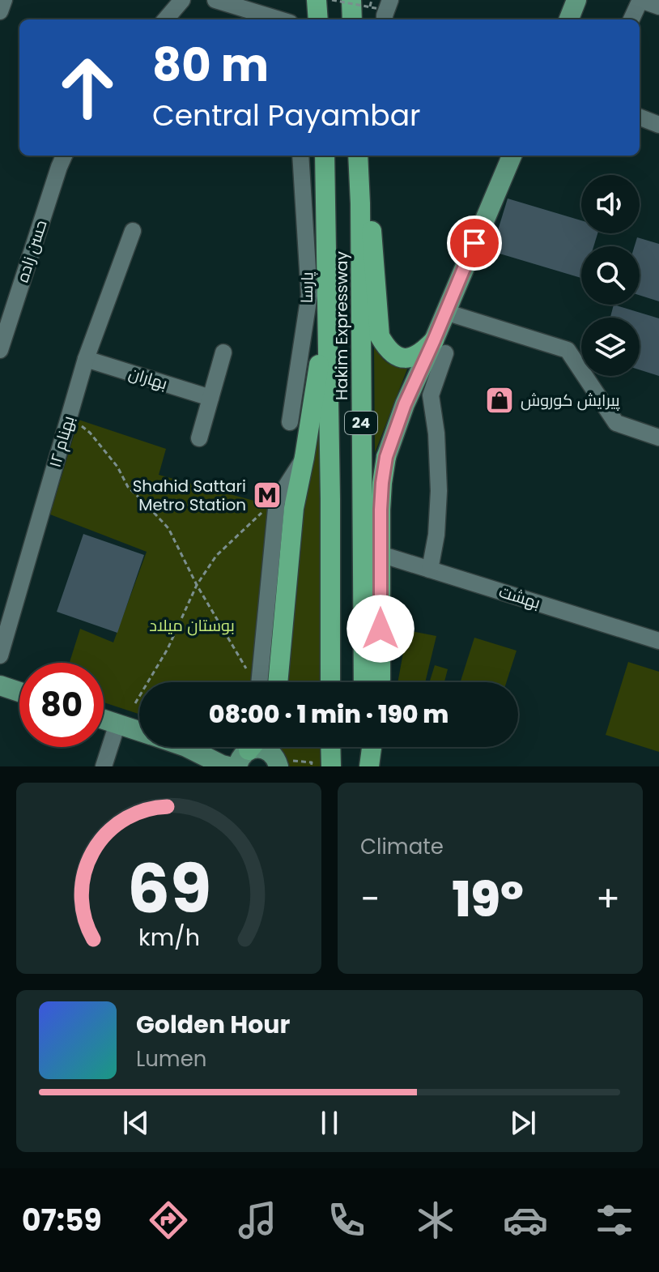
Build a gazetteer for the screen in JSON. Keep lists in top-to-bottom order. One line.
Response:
{"streets":{"highway":["Hakim Expressway","24"],"street":["حسن زاده","پارسا","بهاران","بهنام ۱۲","بهشت"]},"crossings":[["بهاران","بهنام ۱۲"]],"parks":["بوستان میلاد"],"places":{"shop":["پیرایش کوروش"],"metro station":["Shahid Sattari Metro Station"]},"page":{"turn":["80 m","Central Payambar"],"limit":"80","trip":"08:00 · 1 min · 190 m","tile":"Climate","heat":["−","19°","+"],"song":["Golden Hour","Lumen"],"tabs":"07:59","gauge":["69","km/h"]}}
